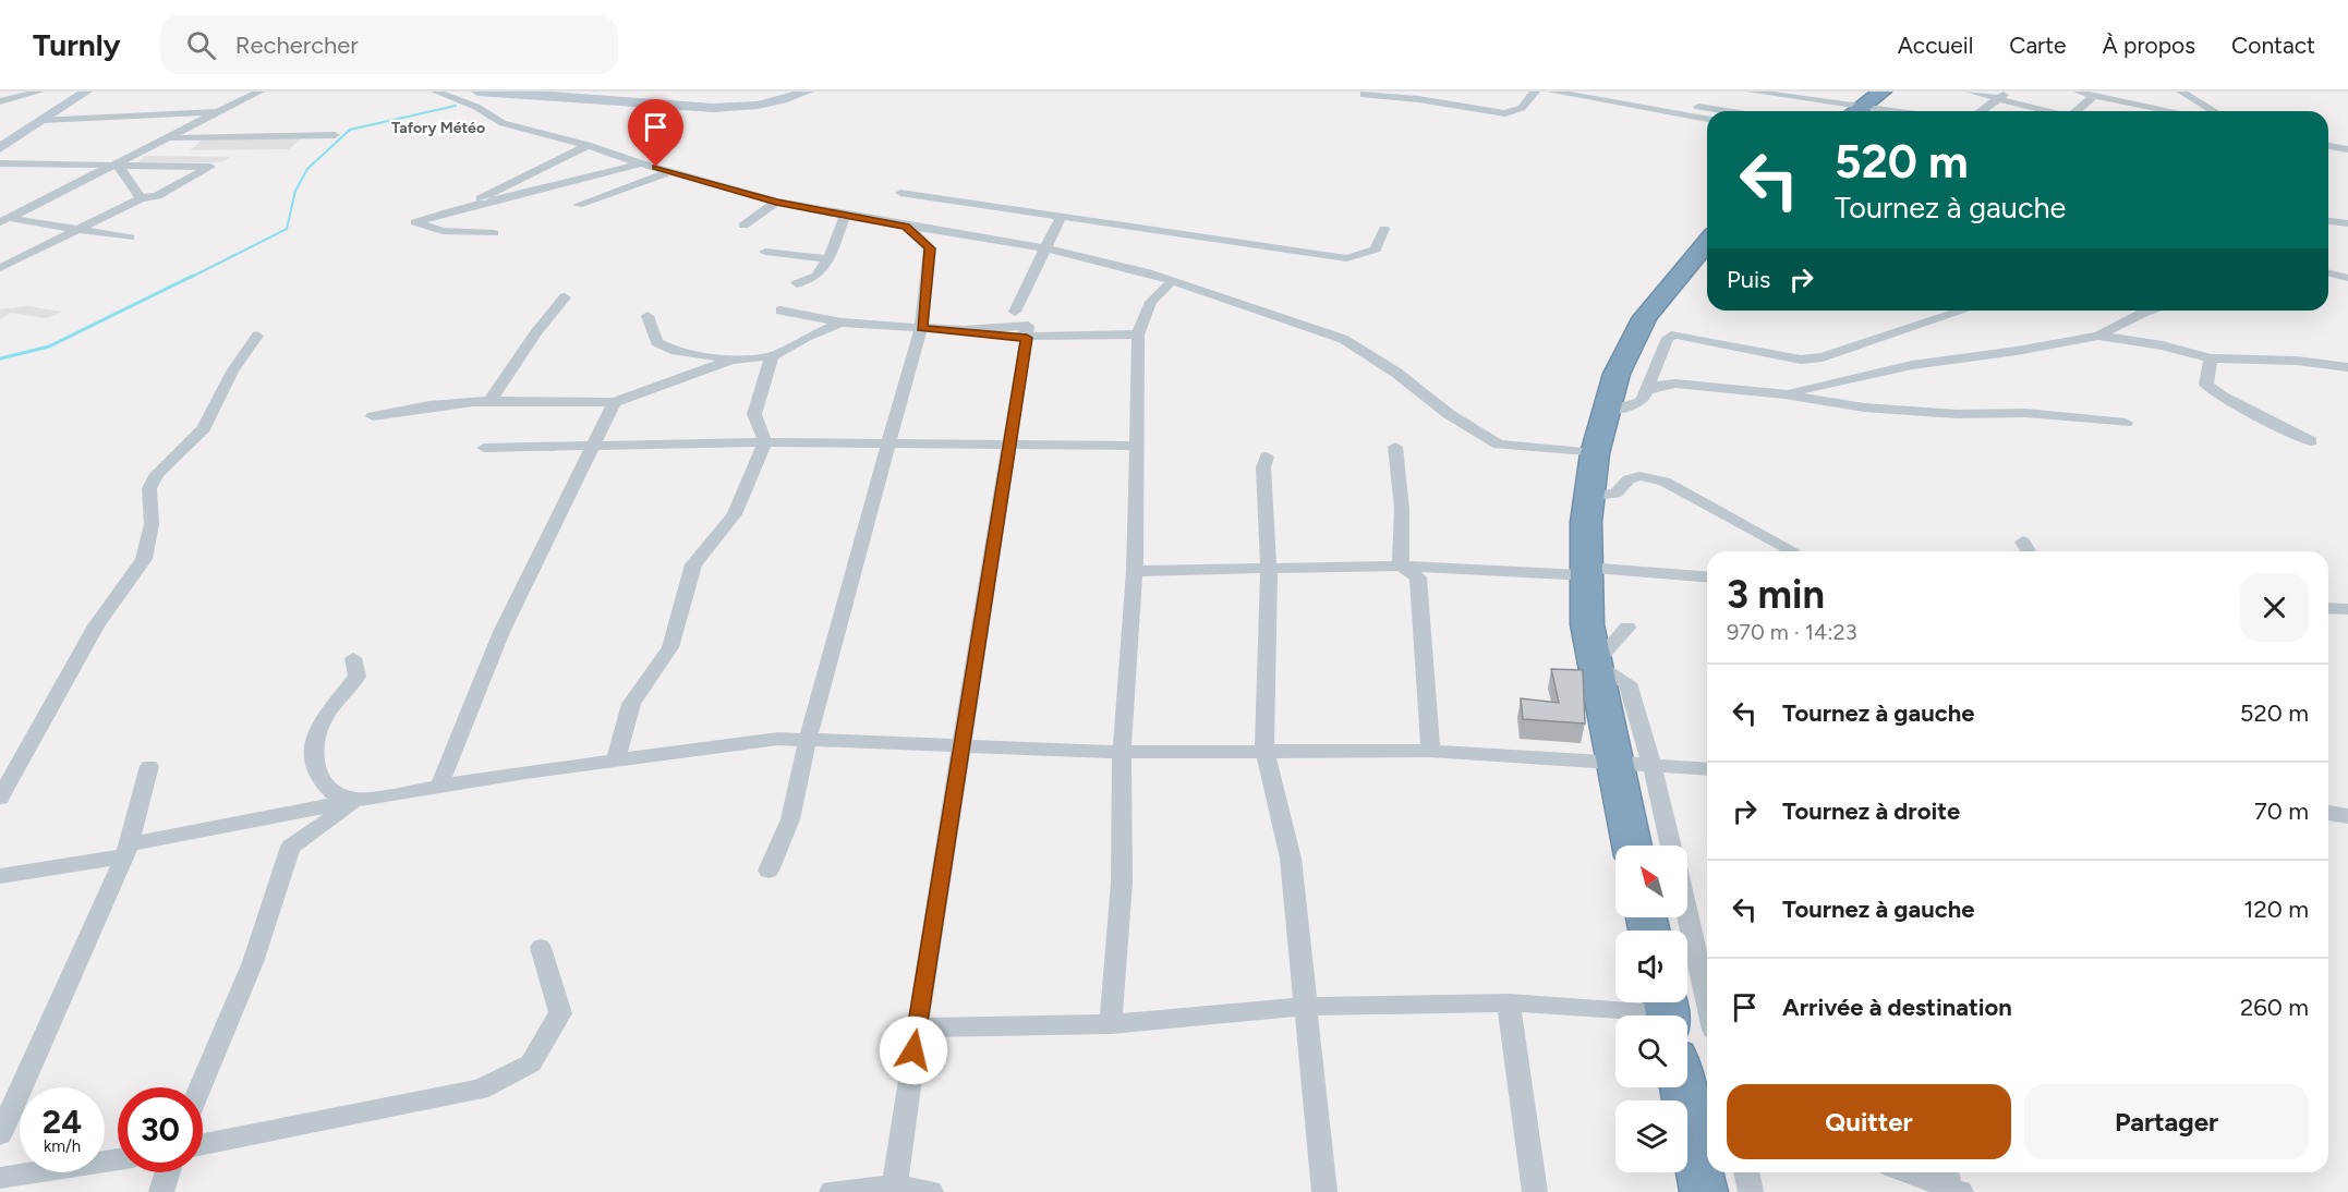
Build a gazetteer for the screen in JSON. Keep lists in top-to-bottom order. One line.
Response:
{"districts":["Tafory Météo"],"north":"top left","page":{"header":"Turnly","search":"Rechercher","nav":["Accueil","Carte","À propos","Contact"],"turn":["520 m","Tournez à gauche"],"then":"Puis","heading":["3 min","970 m · 14:23"],"list":[{"name":"Tournez à gauche","value":"520 m"},{"name":"Tournez à droite","value":"70 m"},{"name":"Tournez à gauche","value":"120 m"},{"name":"Arrivée à destination","value":"260 m"}],"buttons":["Quitter","Partager"],"speed":"24 km/h","limit":"30"}}
